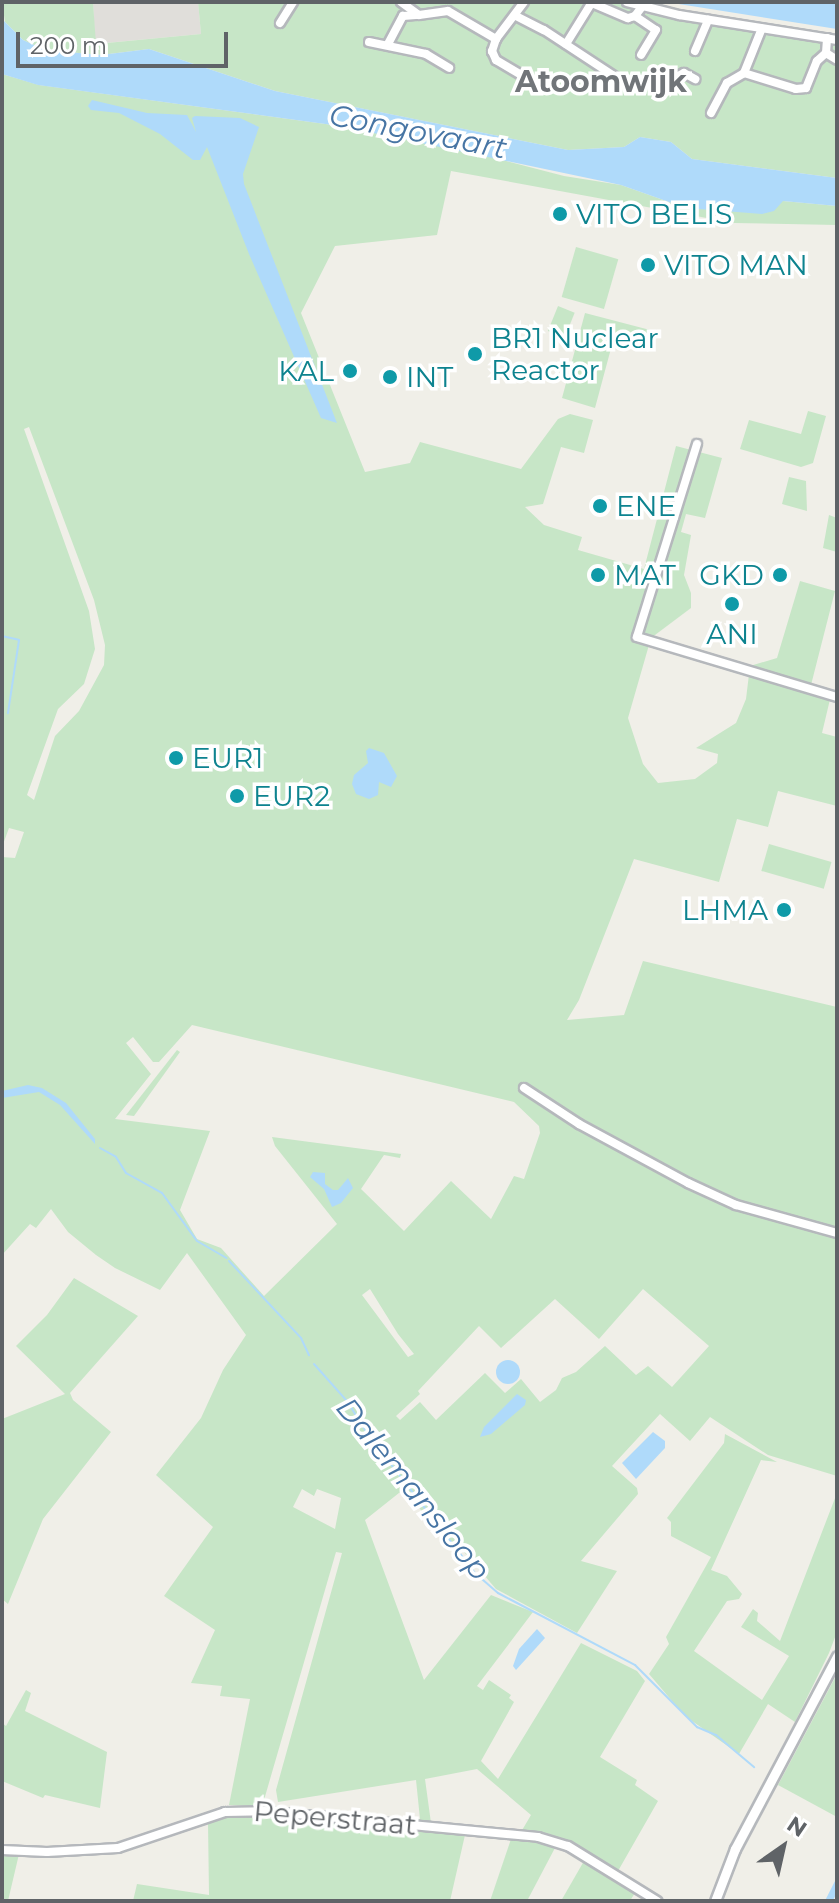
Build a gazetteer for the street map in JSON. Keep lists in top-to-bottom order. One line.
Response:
{"streets":{"street":["Peperstraat"]},"districts":["Atoomwijk"],"water":["Congovaart","Dalemansloop"],"places":["VITO BELIS","VITO MAN","BR1 Nuclear Reactor","KAL","INT","ENE","MAT","GKD","ANI","EUR1","EUR2","LHMA"],"scale_bar":"200 m","north":"top right"}
